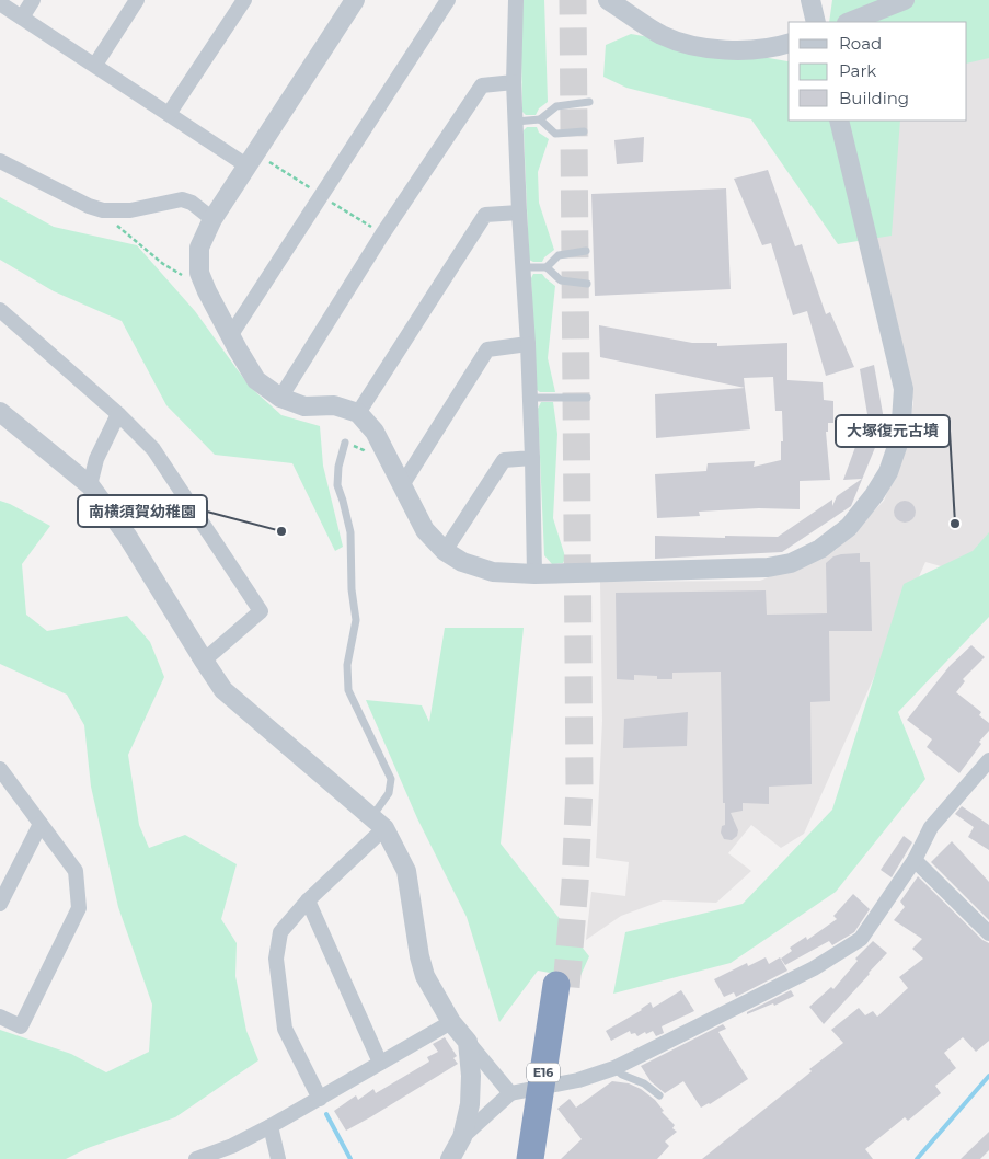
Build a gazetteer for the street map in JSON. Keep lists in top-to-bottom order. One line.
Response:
{"streets":{"highway":["E16"]},"places":["大塚復元古墳","南横須賀幼稚園"],"legend":["Road","Park","Building"]}
